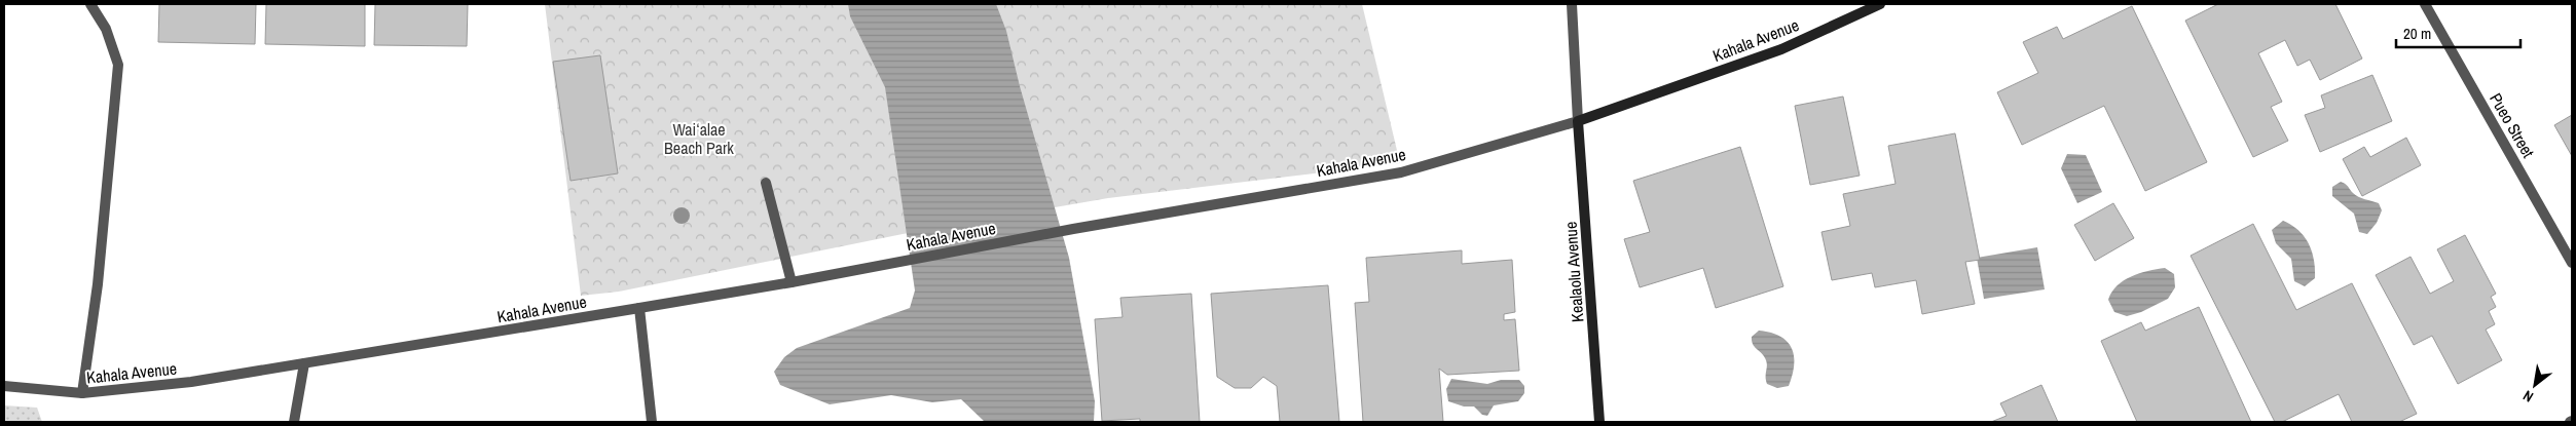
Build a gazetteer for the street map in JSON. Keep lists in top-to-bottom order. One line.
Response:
{"streets":{"street":["Kahala Avenue","Pueo Street","Kealaolu Avenue"]},"crossings":[["Kahala Avenue","Kealaolu Avenue"]],"parks":["Waiʻalae Beach Park"],"scale_bar":"20 m","north":"bottom left"}
